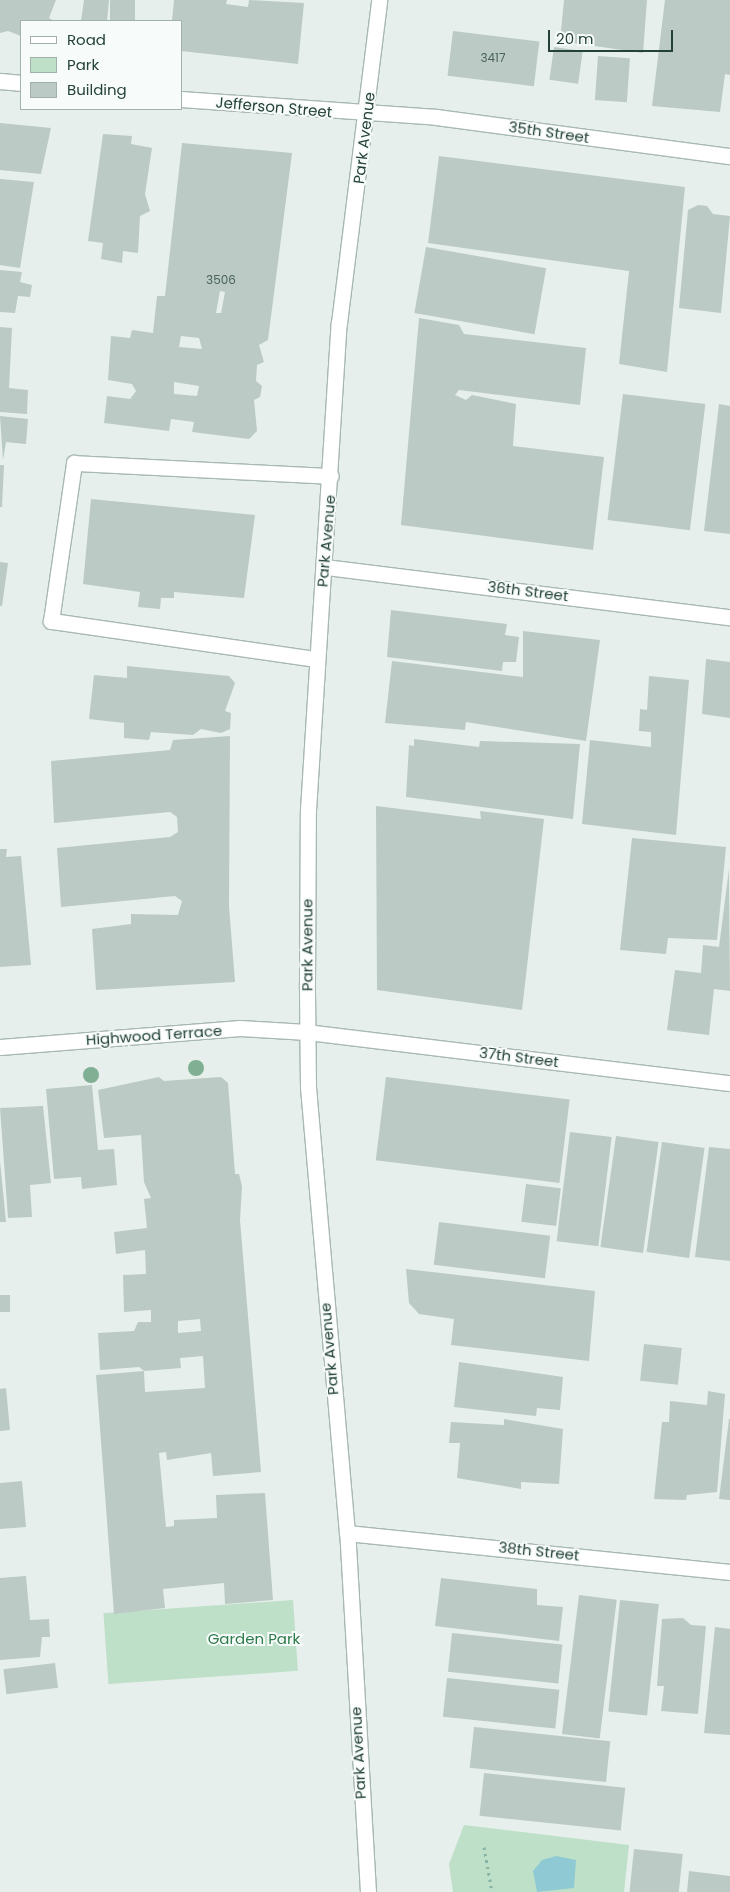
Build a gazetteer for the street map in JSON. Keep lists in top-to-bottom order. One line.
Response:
{"streets":{"street":["Jefferson Street","35th Street","Park Avenue","36th Street","Highwood Terrace","37th Street","38th Street"]},"crossings":[["Jefferson Street","35th Street"],["Jefferson Street","Park Avenue"],["35th Street","Park Avenue"],["Park Avenue","36th Street"],["Park Avenue","Highwood Terrace"],["Park Avenue","37th Street"],["Park Avenue","38th Street"],["Highwood Terrace","37th Street"]],"parks":["Garden Park"],"house_numbers":["3417","3506"],"legend":["Road","Park","Building"],"scale_bar":"20 m"}
